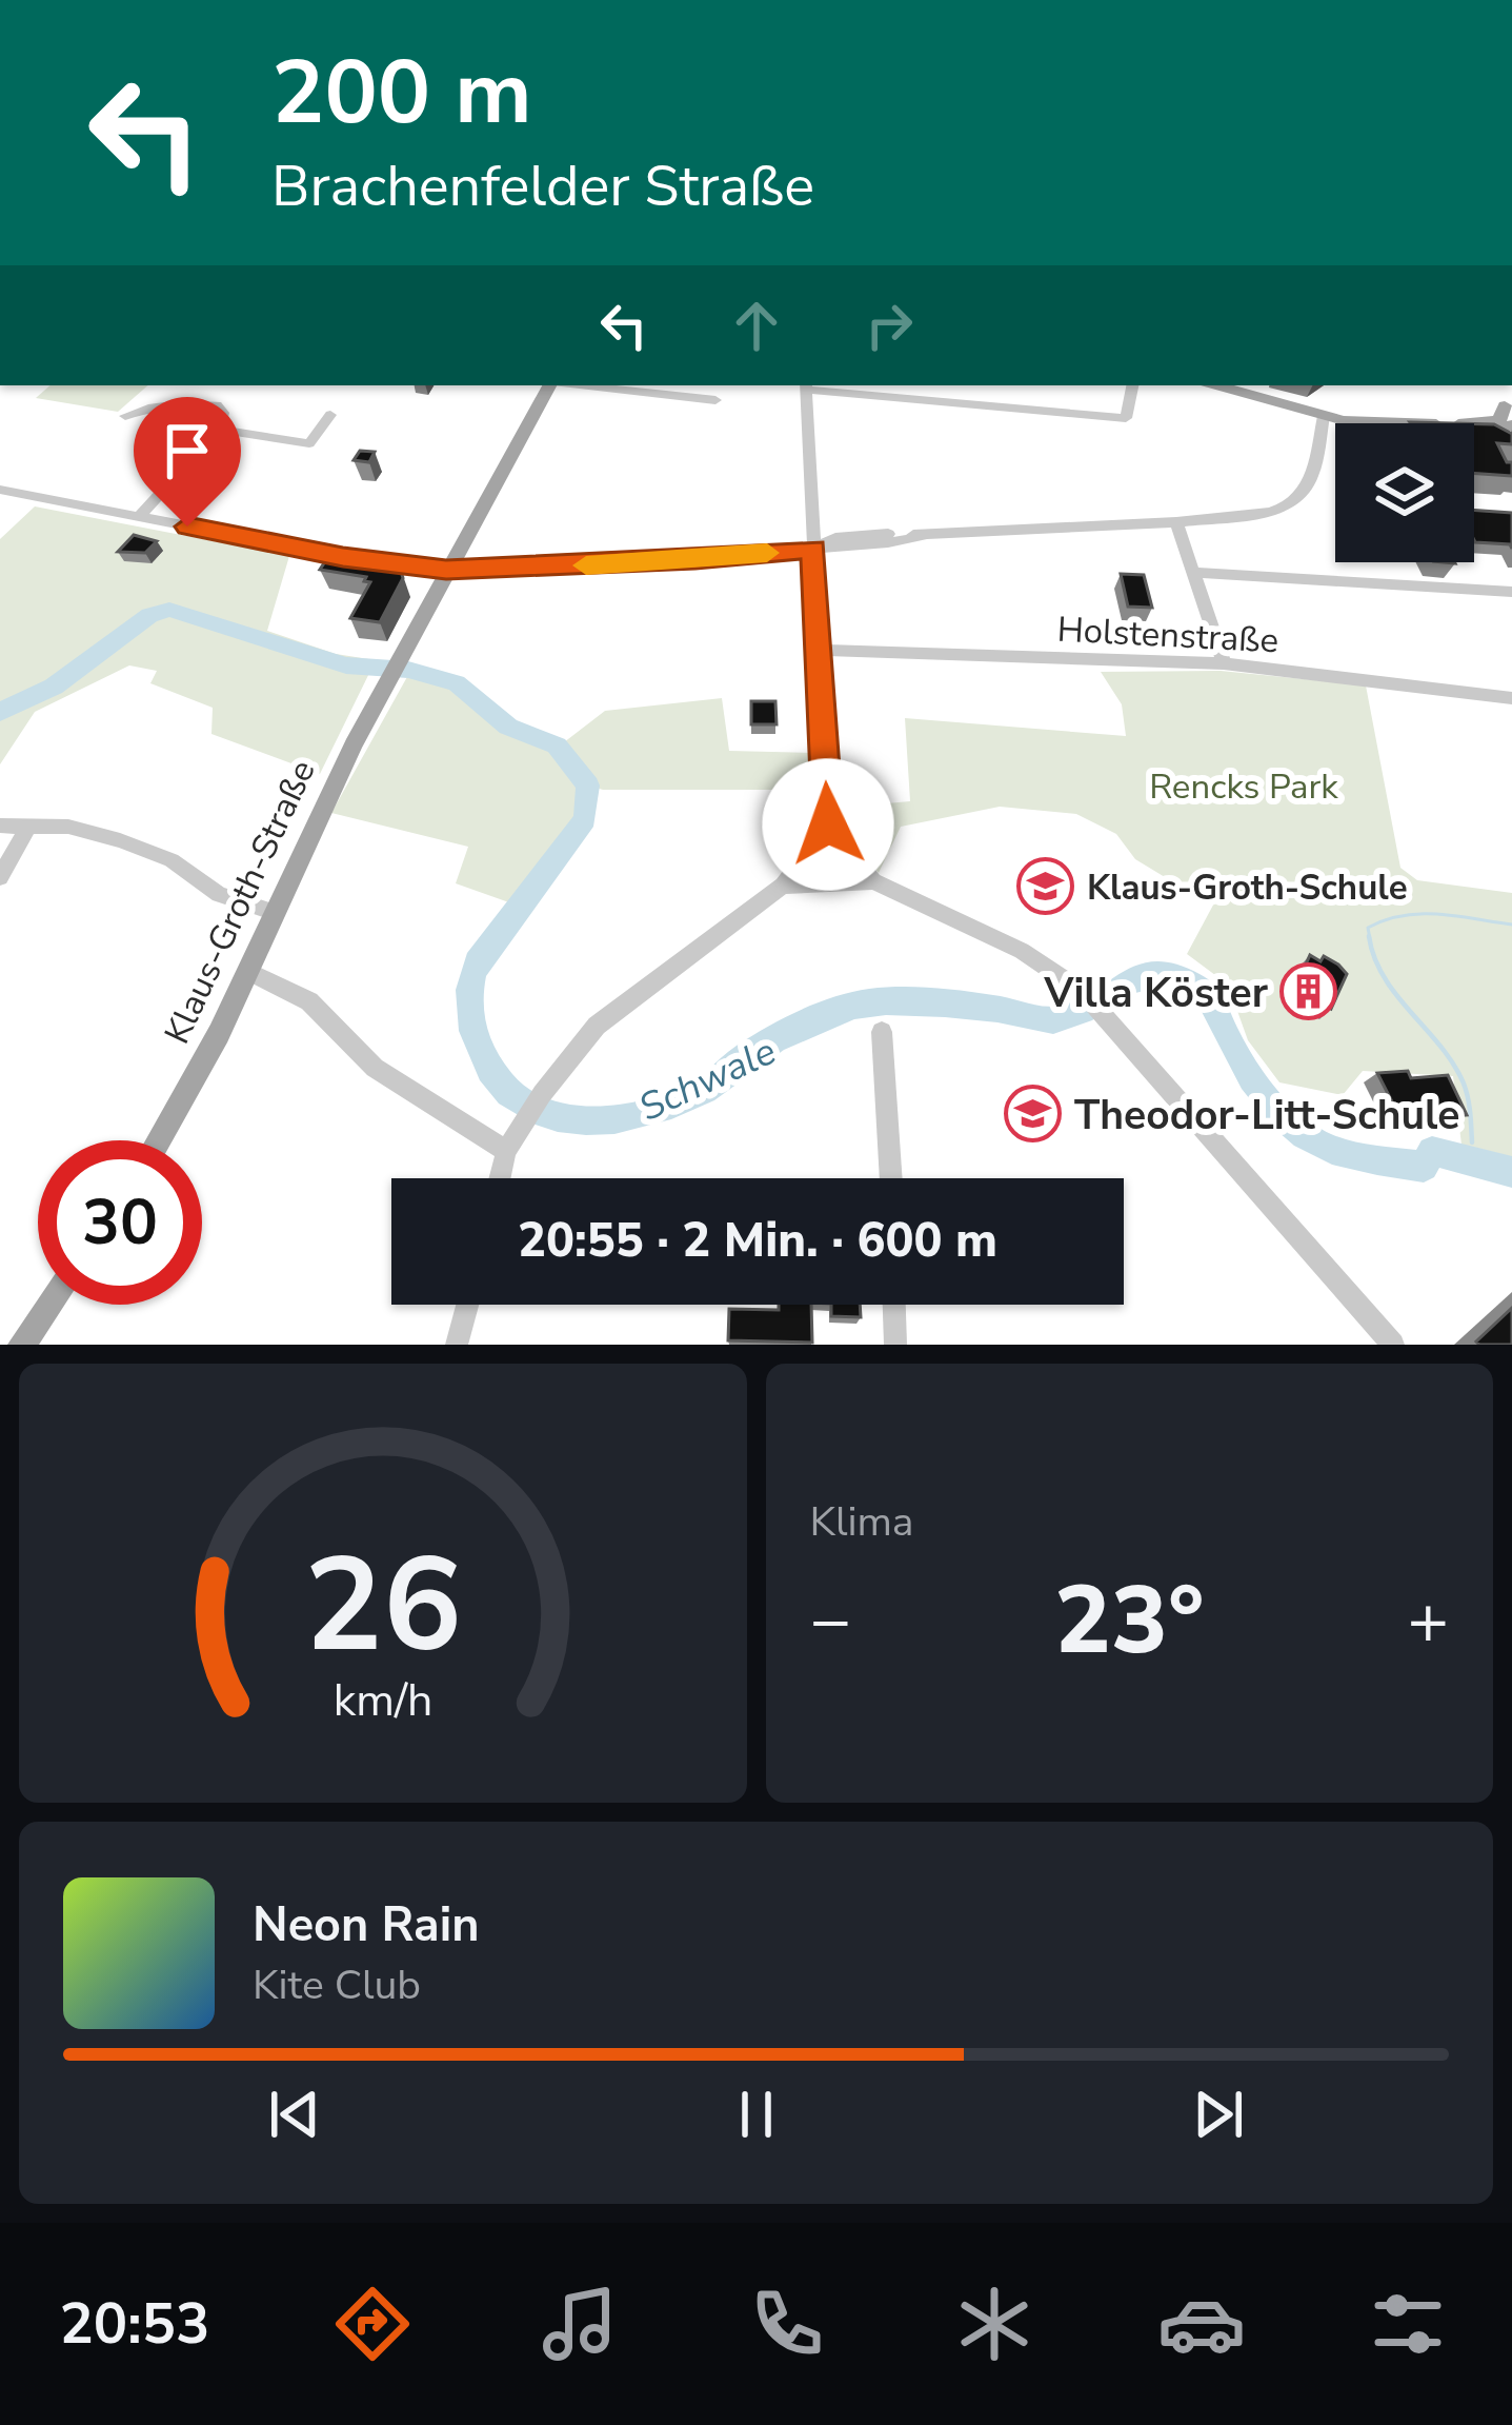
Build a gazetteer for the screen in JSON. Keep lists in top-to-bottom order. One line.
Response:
{"streets":{"main road":["Klaus-Groth-Straße"],"street":["Holstenstraße"]},"water":["Schwale"],"parks":["Rencks Park"],"places":{"school or university":["Klaus-Groth-Schule","Theodor-Litt-Schule"],"building":["Villa Köster"]},"page":{"turn":["200 m","Brachenfelder Straße"],"limit":"30","trip":"20:55 · 2 Min. · 600 m","tile":"Klima","heat":["−","23°","+"],"song":["Neon Rain","Kite Club"],"tabs":"20:53","gauge":["26","km/h"]}}
